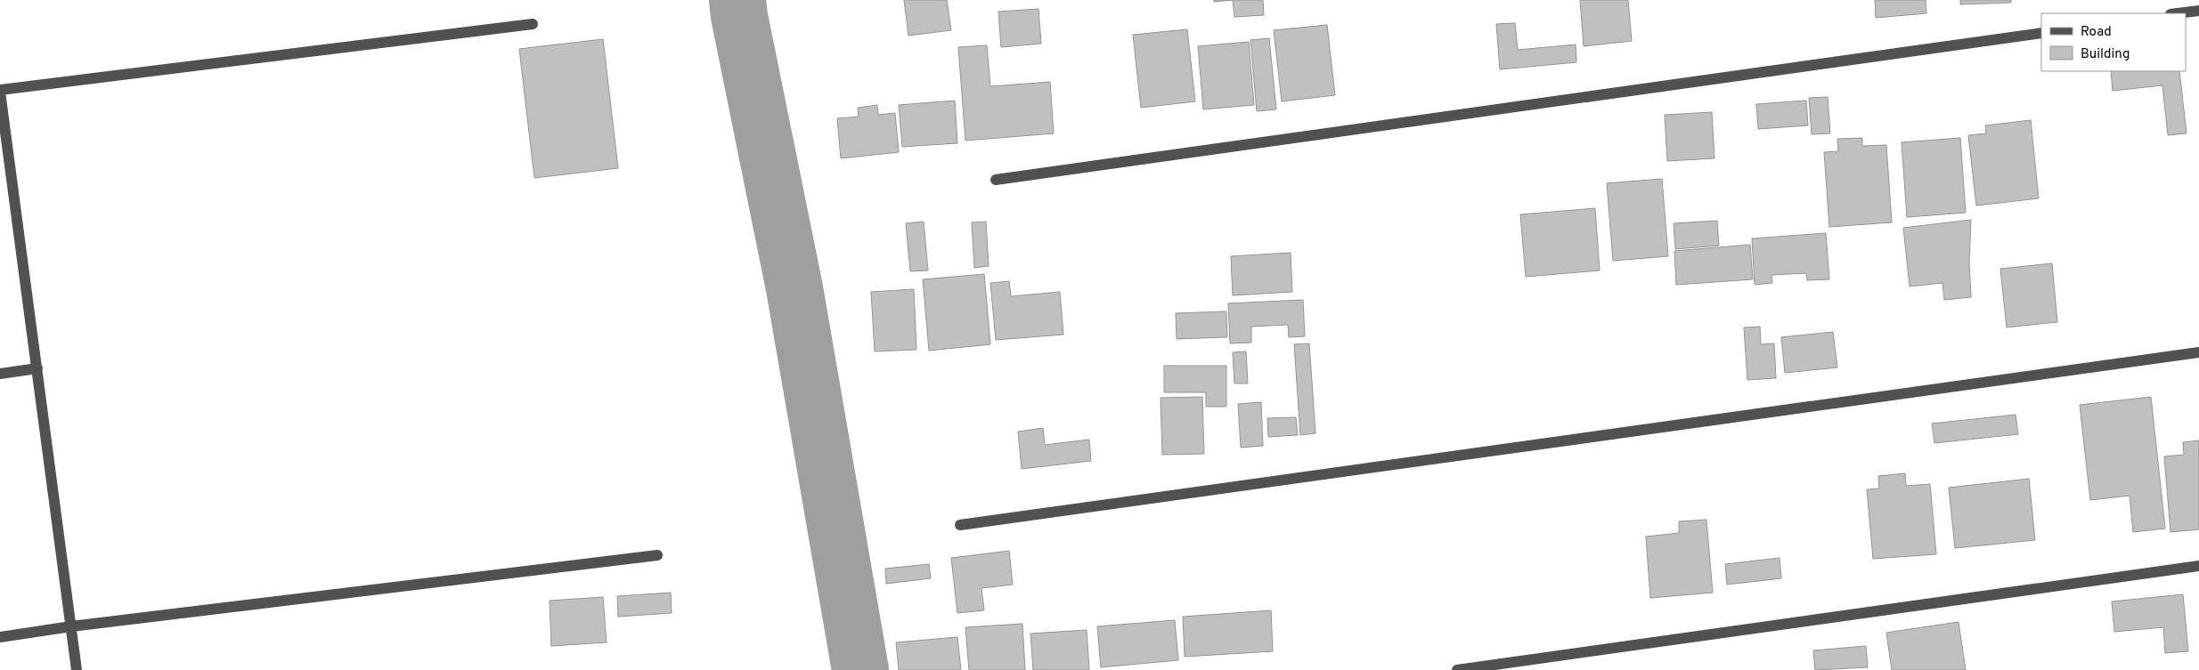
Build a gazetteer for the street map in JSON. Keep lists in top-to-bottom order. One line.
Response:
{"legend":["Road","Building"]}
